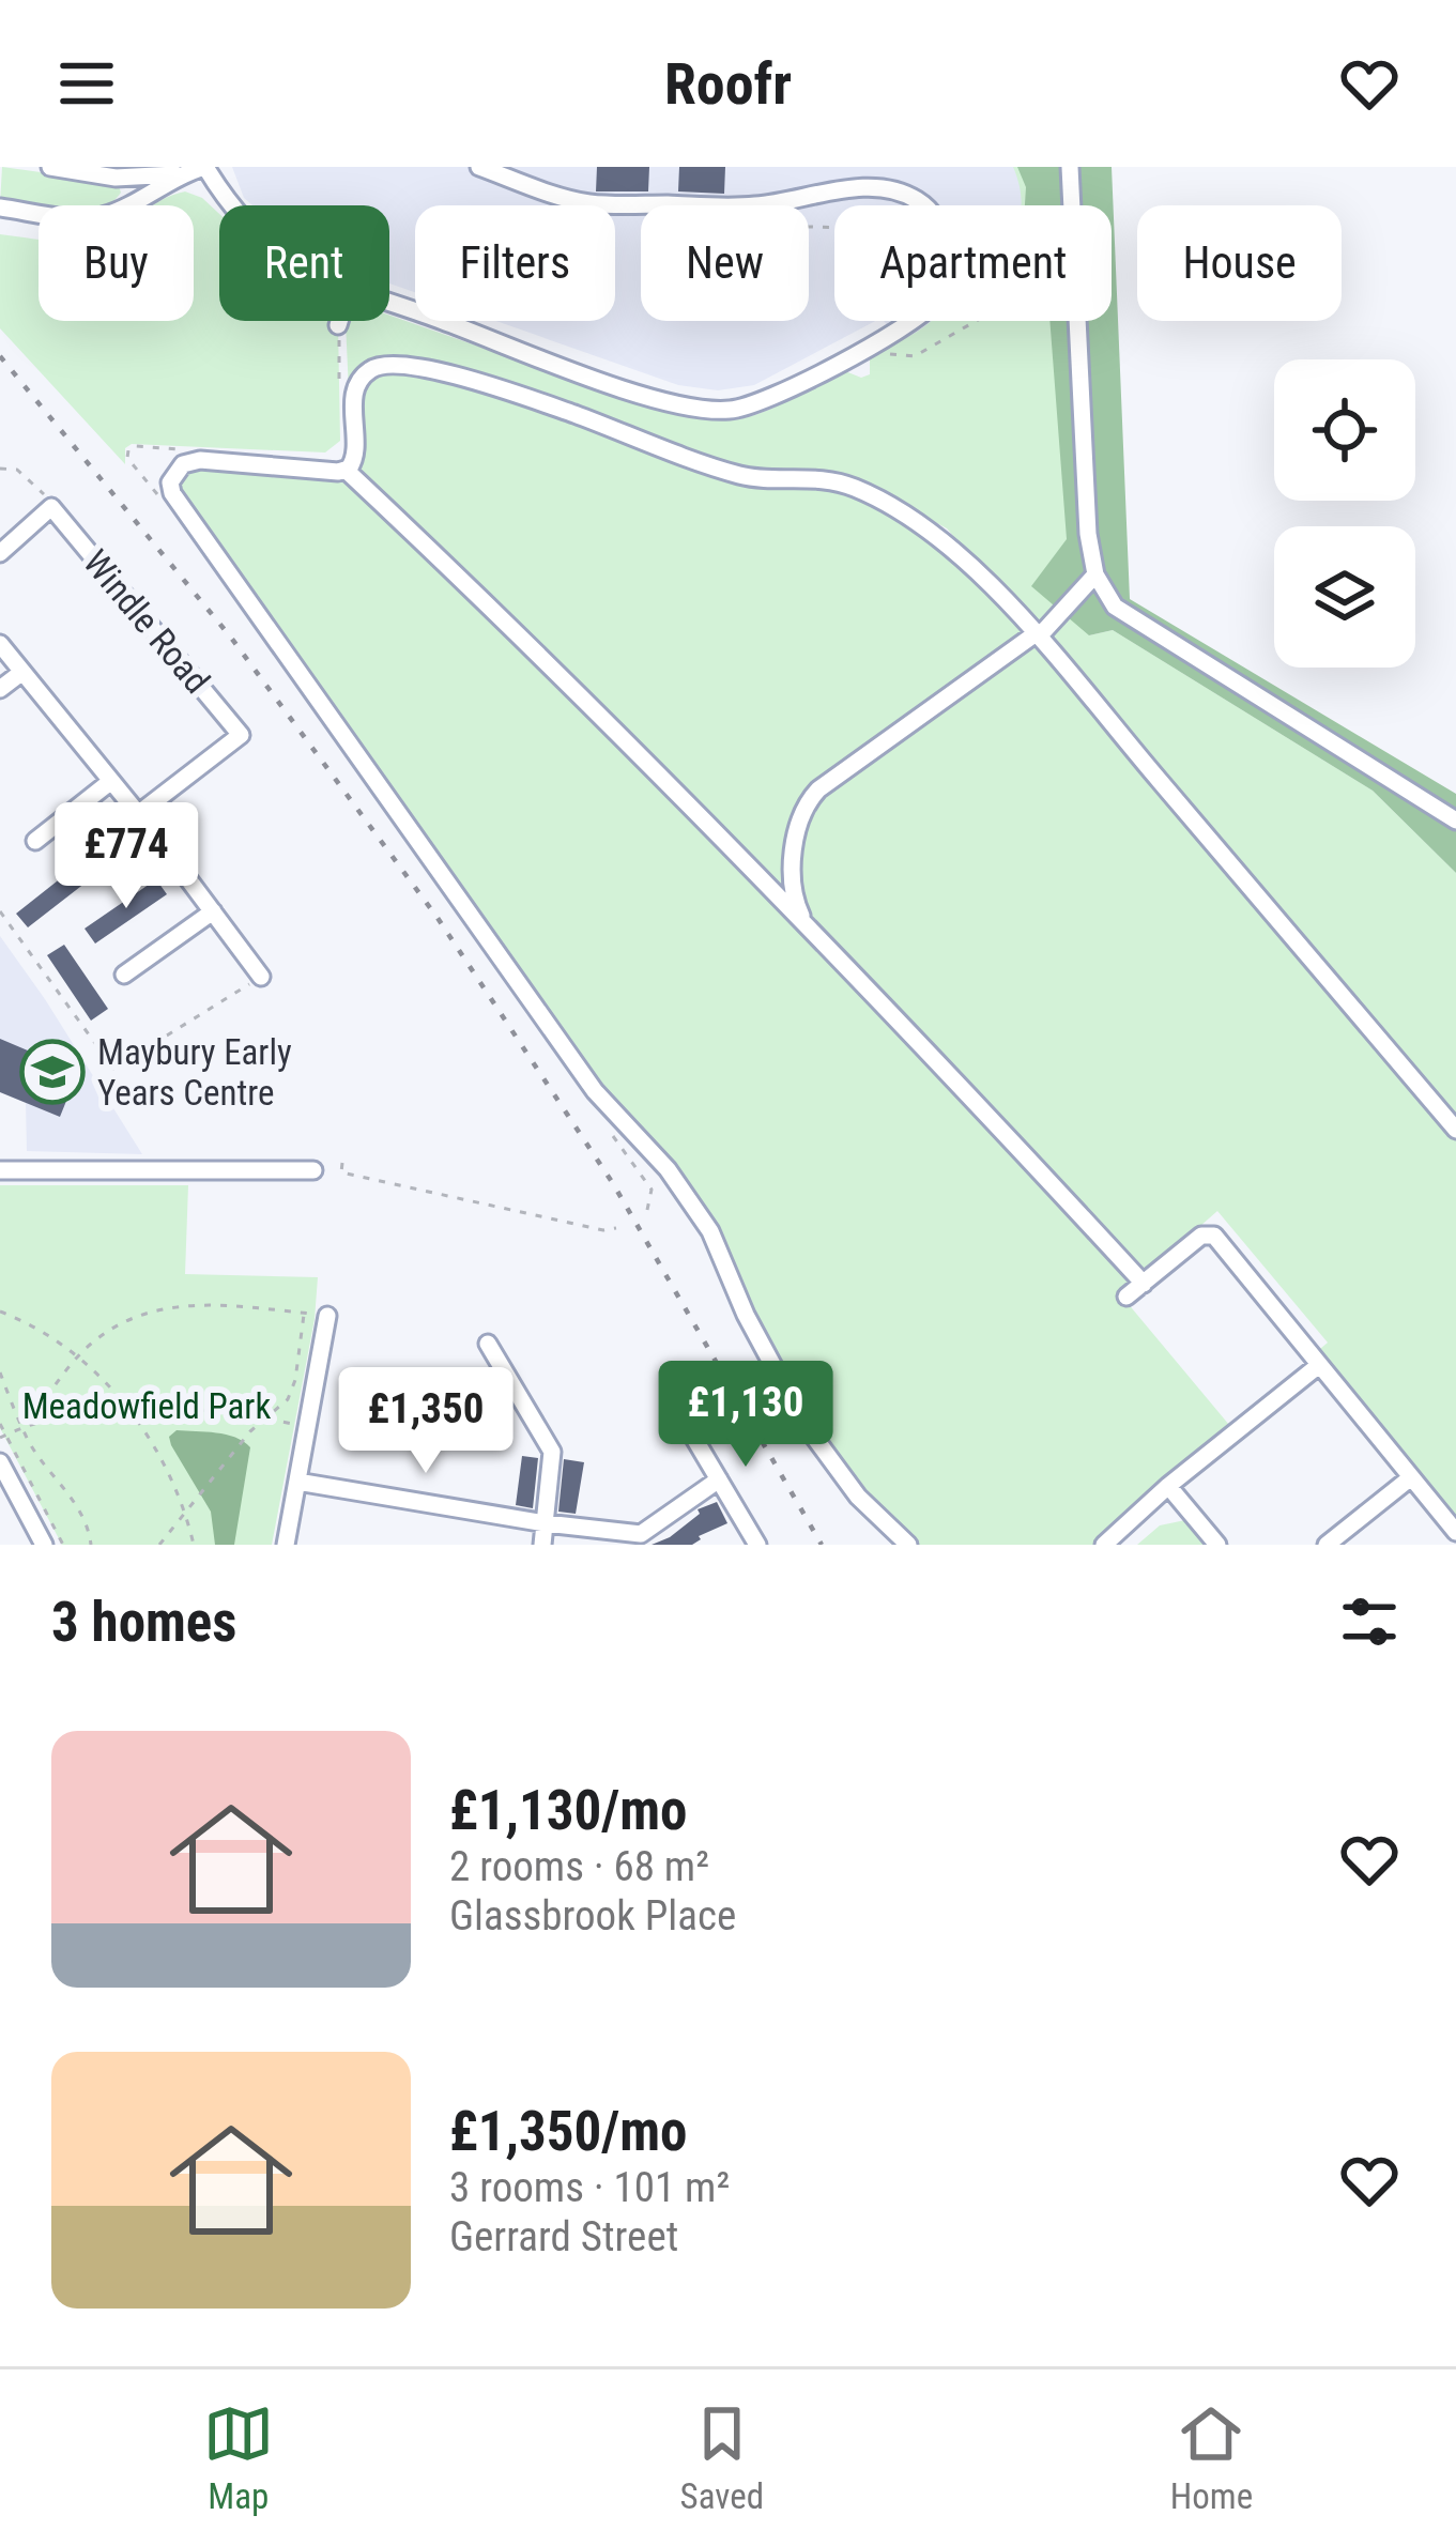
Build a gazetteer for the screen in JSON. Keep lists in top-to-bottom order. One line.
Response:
{"streets":{"street":["Windle Road"]},"parks":["Meadowfield Park"],"places":{"school or university":["Maybury Early Years Centre"]},"page":{"header":"Roofr","chip":["Buy","Rent","Filters","New","Apartment","House"],"price":["£774","£1,130","£1,350"],"heading":"3 homes","list":[{"name":"£1,130/mo","note":"2 rooms · 68 m² · Glassbrook Place"},{"name":"£1,350/mo","note":"3 rooms · 101 m² · Gerrard Street"}],"tabs":["Map","Saved","Home"]}}
